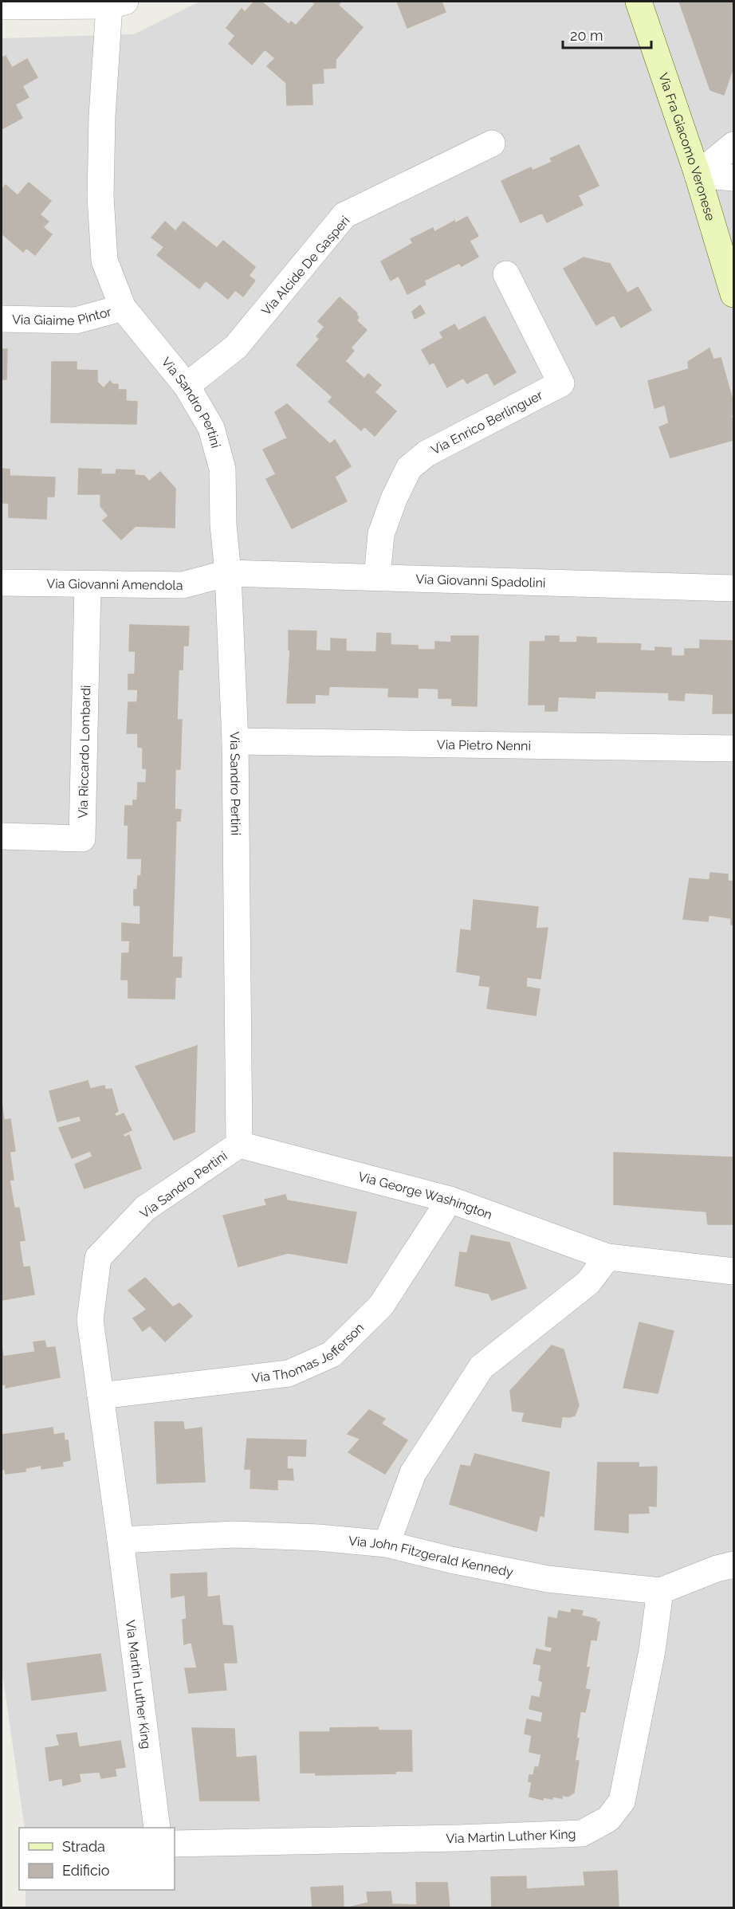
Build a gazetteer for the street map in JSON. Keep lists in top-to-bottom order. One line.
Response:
{"streets":{"street":["Via Fra Giacomo Veronese","Via Alcide De Gasperi","Via Giaime Pintor","Via Sandro Pertini","Via Enrico Berlinguer","Via Giovanni Spadolini","Via Giovanni Amendola","Via Pietro Nenni","Via Riccardo Lombardi","Via George Washington","Via Thomas Jefferson","Via John Fitzgerald Kennedy","Via Martin Luther King"]},"crossings":[["Via Alcide De Gasperi","Via Sandro Pertini"],["Via Giaime Pintor","Via Sandro Pertini"],["Via Sandro Pertini","Via Giovanni Spadolini"],["Via Sandro Pertini","Via Giovanni Amendola"],["Via Sandro Pertini","Via Pietro Nenni"],["Via Sandro Pertini","Via George Washington"],["Via Sandro Pertini","Via Thomas Jefferson"],["Via Sandro Pertini","Via John Fitzgerald Kennedy"],["Via Sandro Pertini","Via Martin Luther King"],["Via Enrico Berlinguer","Via Giovanni Spadolini"],["Via Giovanni Spadolini","Via Giovanni Amendola"],["Via Giovanni Amendola","Via Riccardo Lombardi"],["Via George Washington","Via Thomas Jefferson"],["Via John Fitzgerald Kennedy","Via Martin Luther King"]],"legend":["Strada","Edificio"],"scale_bar":"20 m"}
